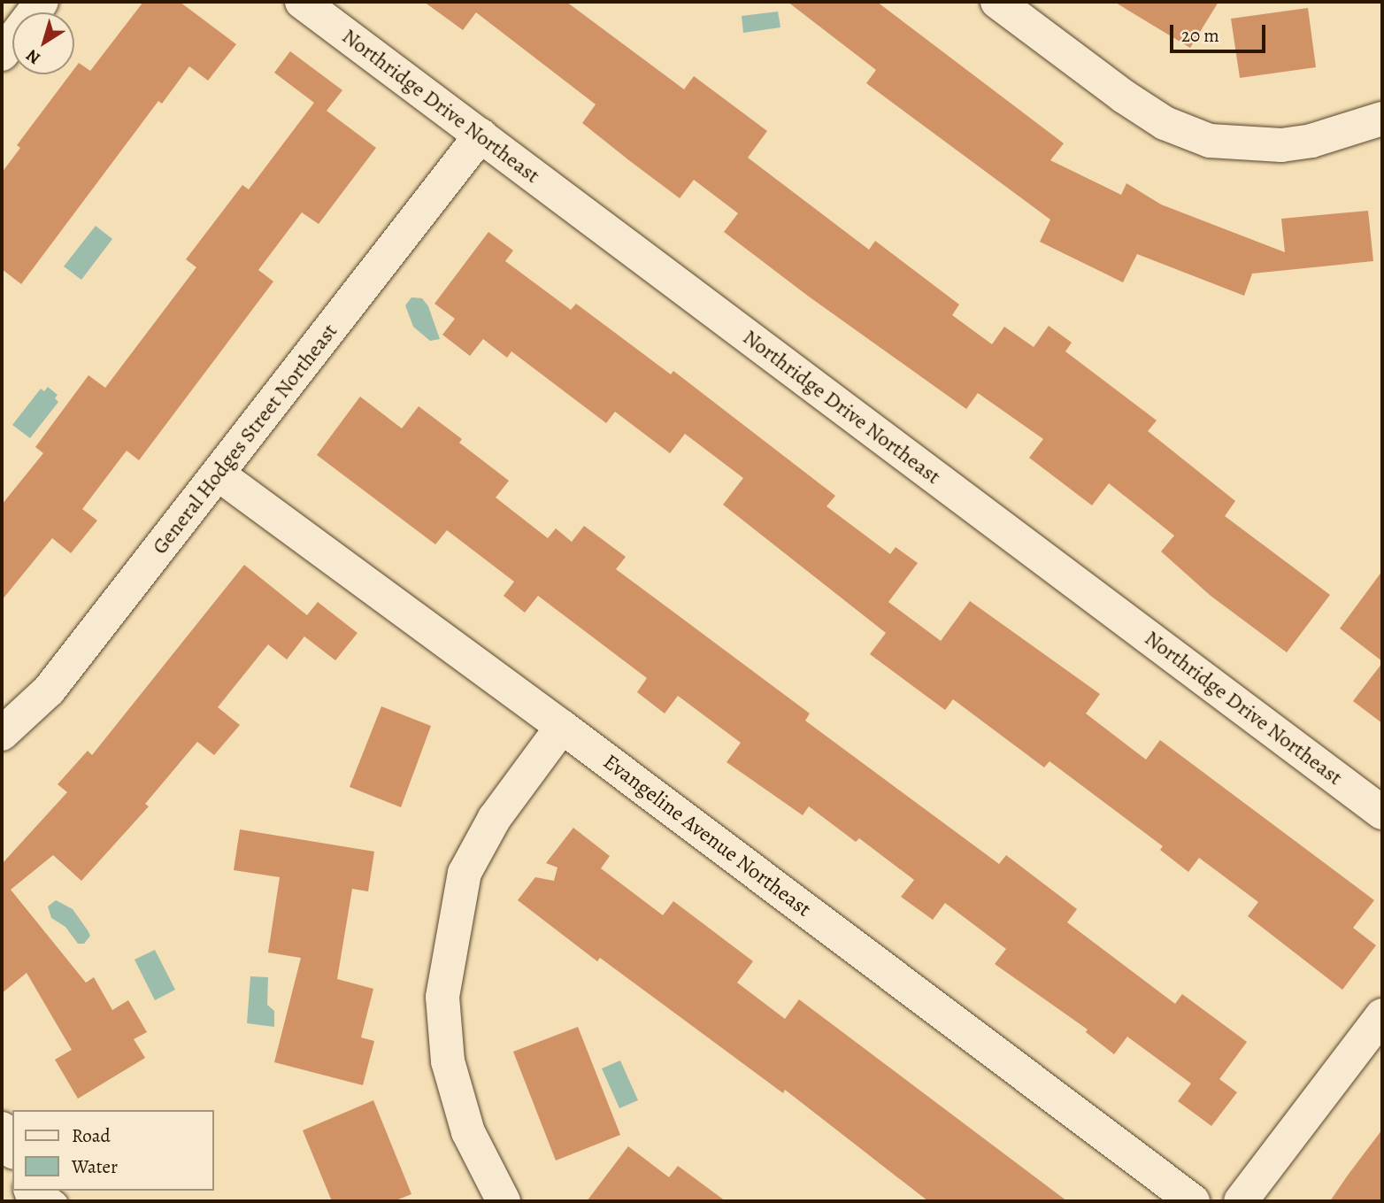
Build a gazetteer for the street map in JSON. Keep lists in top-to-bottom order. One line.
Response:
{"streets":{"street":["Northridge Drive Northeast","General Hodges Street Northeast","Evangeline Avenue Northeast"]},"crossings":[["Northridge Drive Northeast","General Hodges Street Northeast"],["General Hodges Street Northeast","Evangeline Avenue Northeast"]],"legend":["Road","Water"],"scale_bar":"20 m","north":"bottom left"}
